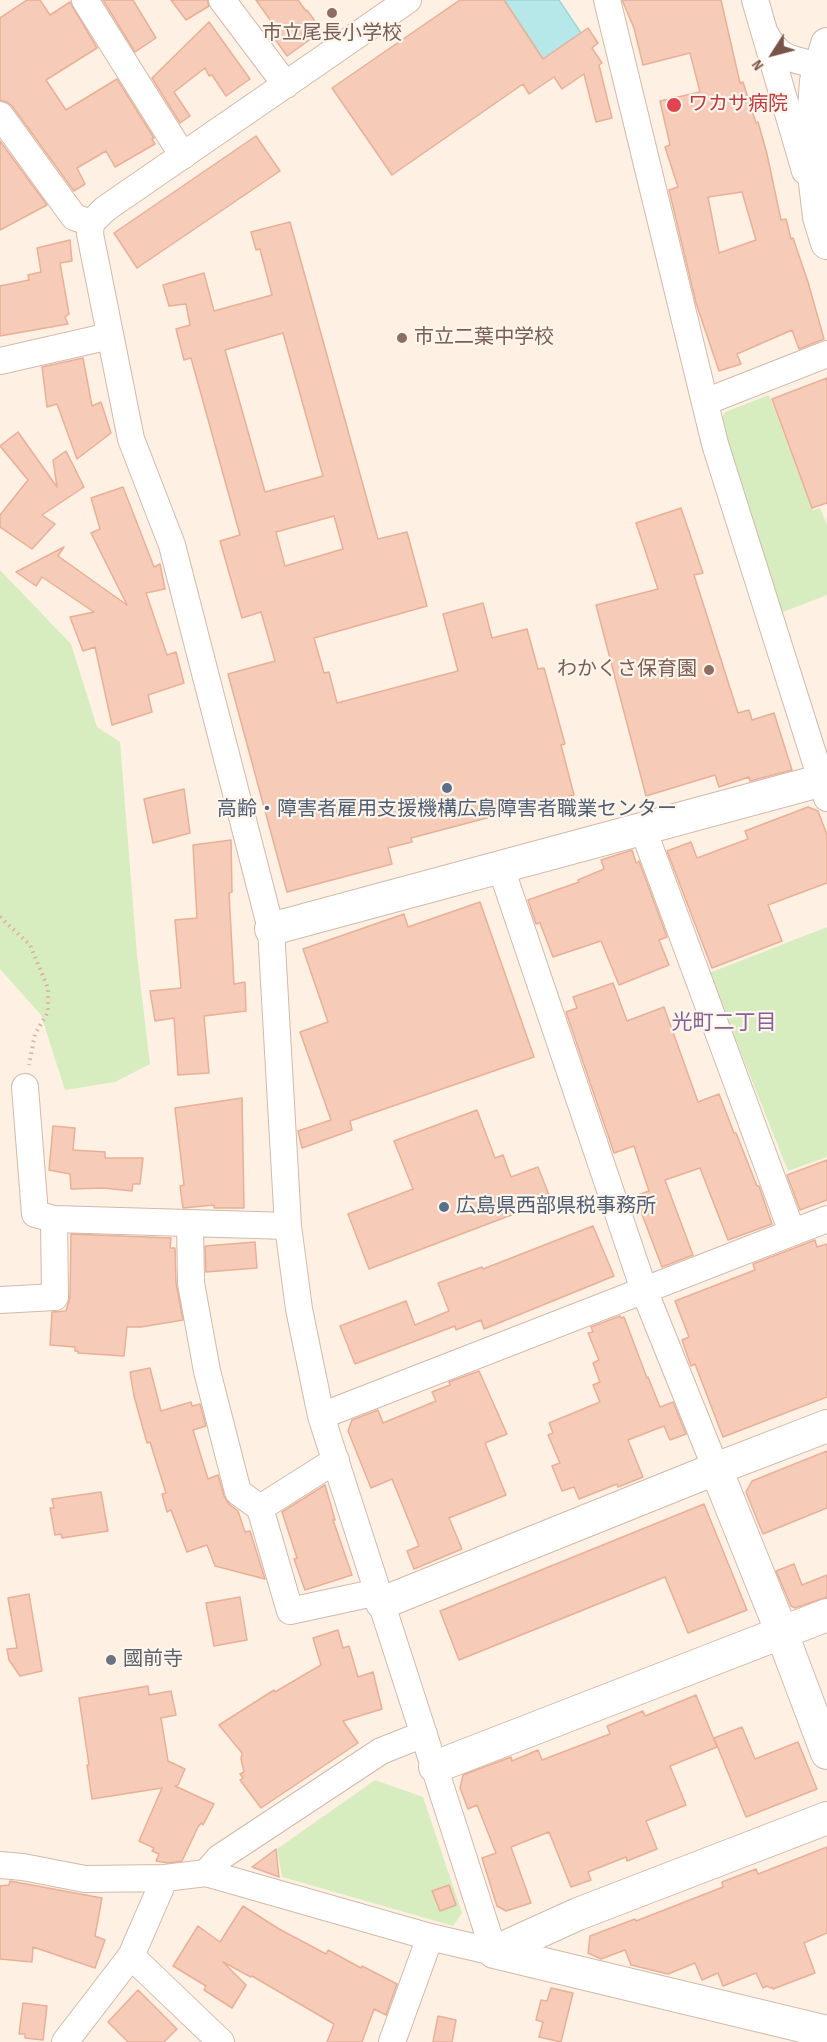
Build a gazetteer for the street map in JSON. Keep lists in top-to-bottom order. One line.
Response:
{"districts":["光町二丁目"],"places":["市立尾長小学校","ワカサ病院","市立二葉中学校","わかくさ保育園","高齢・障害者雇用支援機構広島障害者職業センター","広島県西部県税事務所","國前寺"],"north":"bottom left"}
